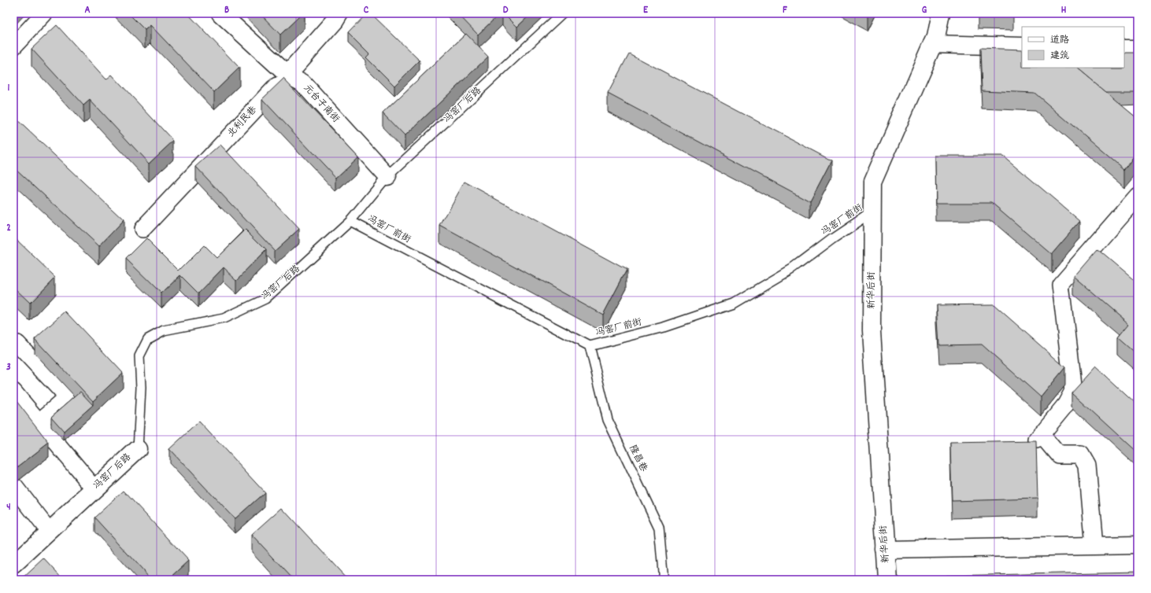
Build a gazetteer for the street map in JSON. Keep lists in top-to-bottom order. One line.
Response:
{"streets":{"street":["元台子南街","冯窑厂后路","北利民巷","新华后街"],"lane":["冯窑厂前街","隆昌巷"]},"crossings":[["元台子南街","冯窑厂后路"],["元台子南街","北利民巷"],["冯窑厂后路","冯窑厂前街"],["冯窑厂前街","新华后街"],["冯窑厂前街","隆昌巷"]],"legend":["道路","建筑"],"grid":{"columns":["A","B","C","D","E","F","G","H"],"rows":["1","2","3","4"]}}
